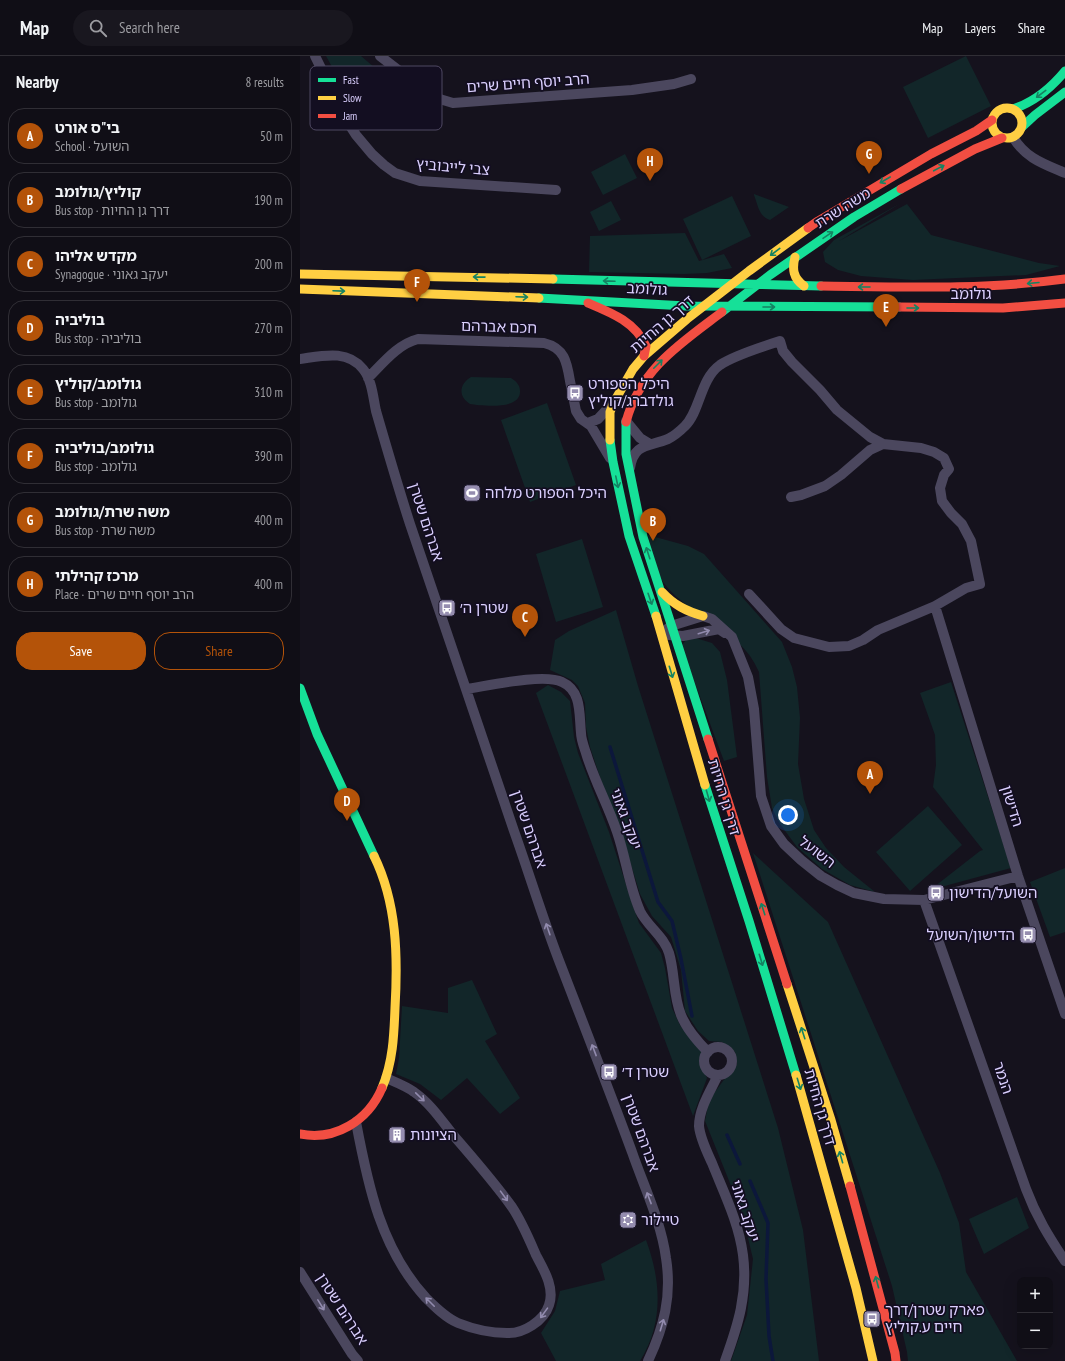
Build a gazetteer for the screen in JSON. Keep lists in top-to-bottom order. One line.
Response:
{"streets":{"main road":["משה שרת","גולומב","דרך גן החיות"],"street":["הרב יוסף חיים שרים","צבי לייבוביץ","חכם אברהם","אברהם שטרן","הדישון","יעקב גאוני","השועל","הנמר"]},"crossings":[["משה שרת","גולומב"],["משה שרת","דרך גן החיות"],["גולומב","דרך גן החיות"],["דרך גן החיות","חכם אברהם"],["חכם אברהם","אברהם שטרן"],["אברהם שטרן","יעקב גאוני"],["הדישון","השועל"],["השועל","הנמר"]],"places":{"bus stop":["היכל הספורט גולדברג/קוליץ","שטרן ה׳","השועל/הדישון","הדישון/השועל","שטרן ד׳","פארק שטרן/דרך חיים ע.קוליץ"],"sports":["היכל הספורט מלחה"],"building":["הציונות"],"synagogue":["טיילור"]},"legend":["Fast","Slow","Jam"],"page":{"header":"Map","search":"Search here","nav":["Map","Layers","Share"],"heading":["Nearby","8 results"],"list":[{"mark":"A","name":"בי\"ס אורט","note":"School · השועל","value":"50 m"},{"mark":"B","name":"קוליץ/גולומב","note":"Bus stop · דרך גן החיות","value":"190 m"},{"mark":"C","name":"מקדש אליהו","note":"Synagogue · יעקב גאוני","value":"200 m"},{"mark":"D","name":"בוליביה","note":"Bus stop · בוליביה","value":"270 m"},{"mark":"E","name":"גולומב/קוליץ","note":"Bus stop · גולומב","value":"310 m"},{"mark":"F","name":"גולומב/בוליביה","note":"Bus stop · גולומב","value":"390 m"},{"mark":"G","name":"משה שרת/גולומב","note":"Bus stop · משה שרת","value":"400 m"},{"mark":"H","name":"מרכז קהילתי","note":"Place · הרב יוסף חיים שרים","value":"400 m"}],"pins":["G","H","F","E","B","C","A","D"],"buttons":["Save","Share"],"map_buttons":["+","−"]}}
